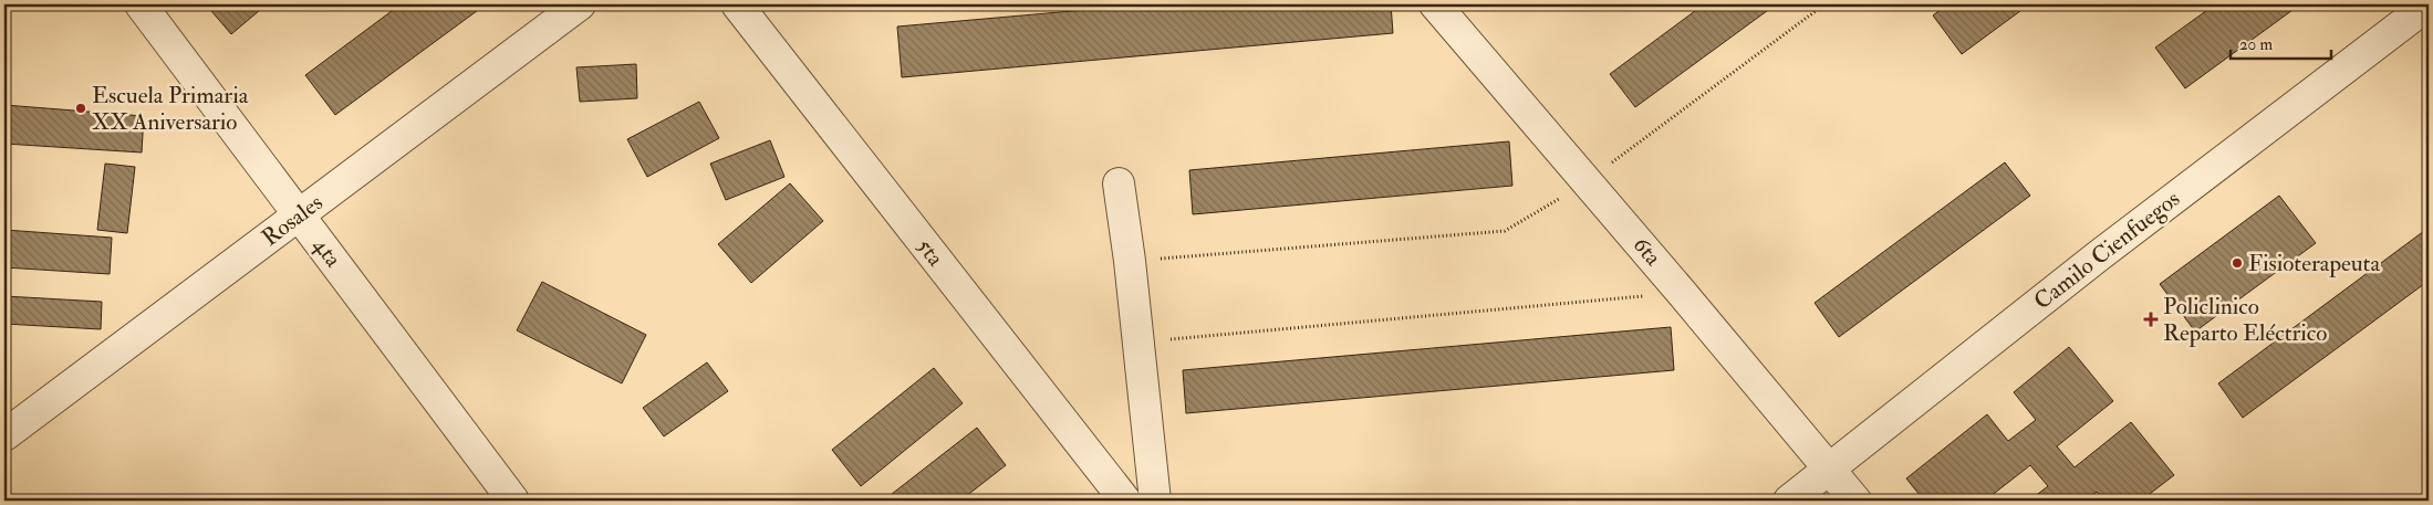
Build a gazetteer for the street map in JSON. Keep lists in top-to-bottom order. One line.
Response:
{"streets":{"street":["Rosales","Camilo Cienfuegos","6ta","4ta","5ta"]},"crossings":[["Rosales","4ta"],["Camilo Cienfuegos","6ta"]],"places":{"other":["Escuela Primaria XX Aniversario","Fisioterapeuta"],"health":["Policlinico Reparto Eléctrico"]},"scale_bar":"20 m"}
